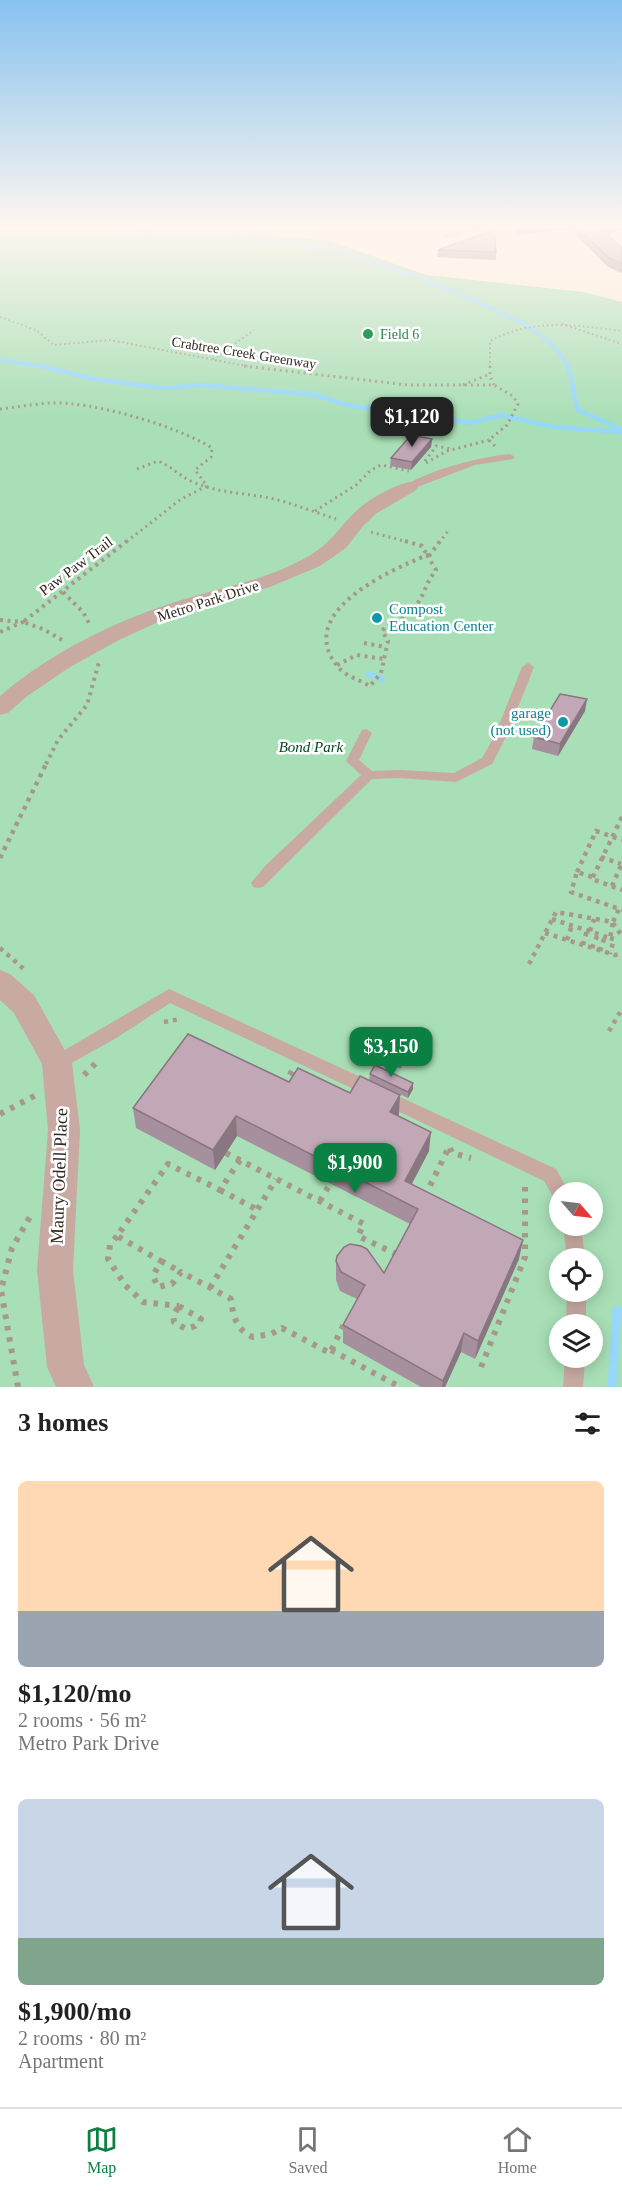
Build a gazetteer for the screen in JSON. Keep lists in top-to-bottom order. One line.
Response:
{"streets":{"street":["Metro Park Drive","Maury Odell Place"],"path":["Crabtree Creek Greenway","Paw Paw Trail"]},"parks":["Bond Park"],"places":["Field 6","Compost Education Center","garage (not used)"],"north":"bottom right","page":{"price":["$1,120","$3,150","$1,900"],"heading":"3 homes","list":[{"name":"$1,120/mo","note":"2 rooms · 56 m² · Metro Park Drive"},{"name":"$1,900/mo","note":"2 rooms · 80 m² · Apartment"}],"tabs":["Map","Saved","Home"]}}
